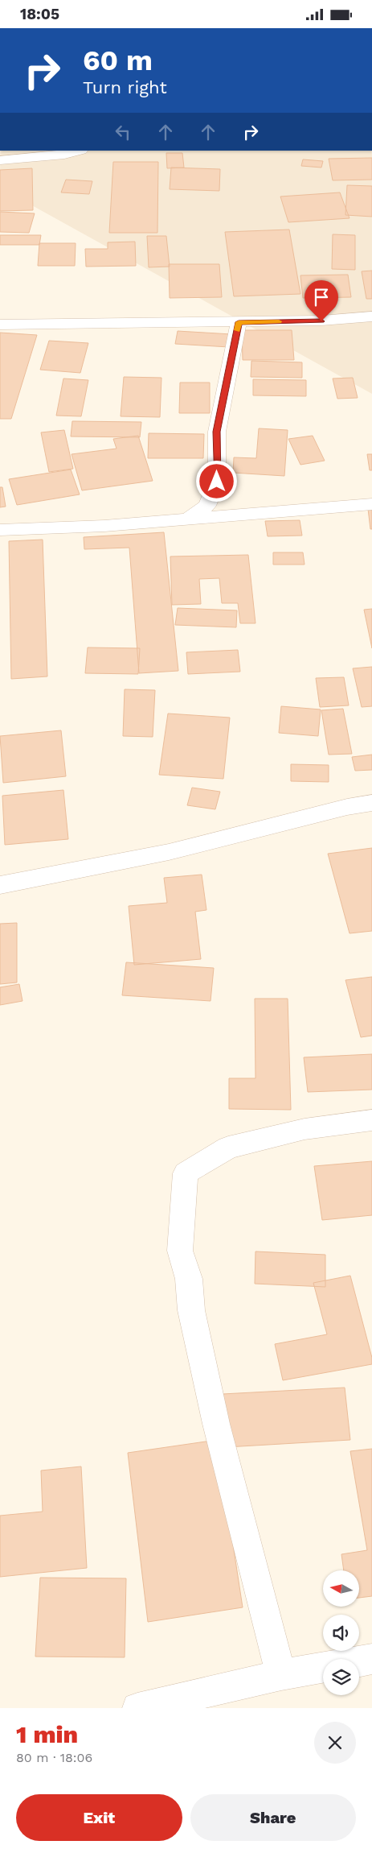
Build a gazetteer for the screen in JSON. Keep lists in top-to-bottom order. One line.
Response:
{"north":"left","page":{"status":"18:05","turn":["60 m","Turn right"],"heading":["1 min","80 m · 18:06"],"buttons":["Exit","Share"]}}
